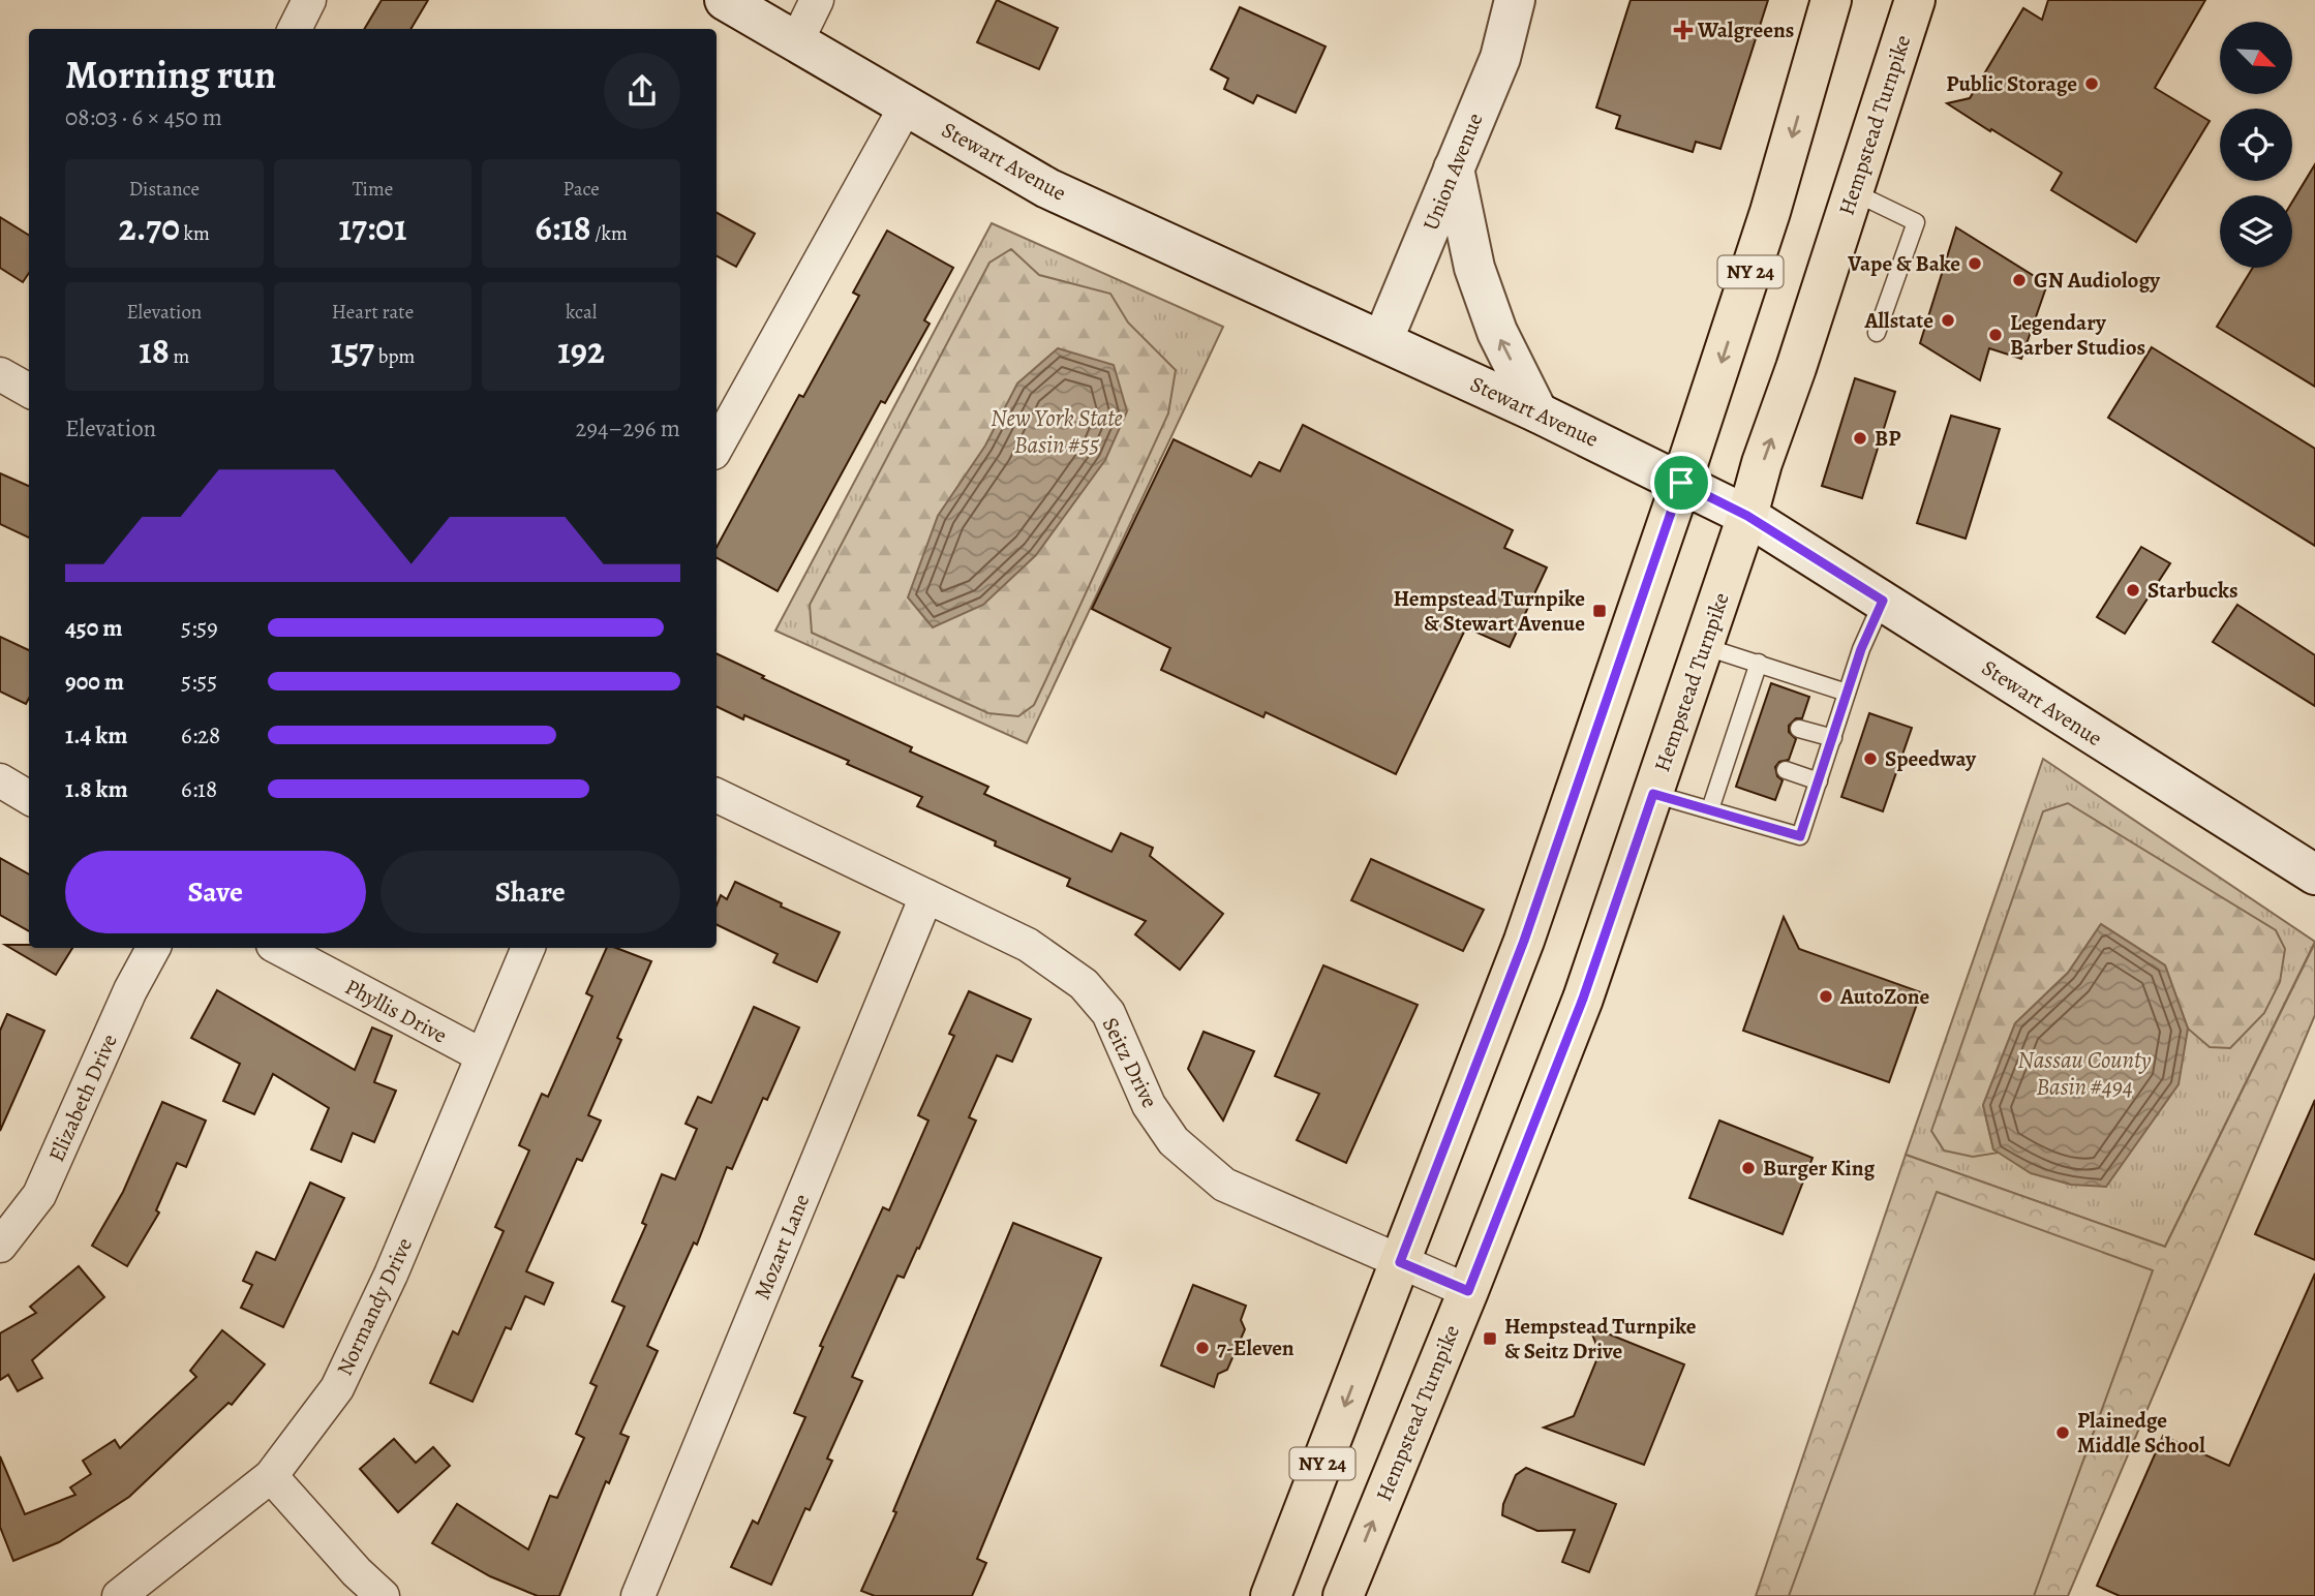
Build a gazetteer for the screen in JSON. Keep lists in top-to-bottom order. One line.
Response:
{"streets":{"main road":["Hempstead Turnpike","Stewart Avenue","Union Avenue","NY 24"],"street":["Phyllis Drive","Seitz Drive","Elizabeth Drive","Mozart Lane","Normandy Drive"]},"crossings":[["Hempstead Turnpike","Stewart Avenue"],["Hempstead Turnpike","Seitz Drive"],["Stewart Avenue","Union Avenue"],["Stewart Avenue","NY 24"],["NY 24","Seitz Drive"],["Phyllis Drive","Normandy Drive"],["Seitz Drive","Mozart Lane"]],"water":["New York State Basin #55","Nassau County Basin #494"],"places":{"health":["Walgreens"],"other":["Public Storage","Vape & Bake","GN Audiology","Allstate","Legendary Barber Studios","BP","Starbucks","Speedway","AutoZone","Burger King","7-Eleven","Plainedge Middle School"],"transit":["Hempstead Turnpike & Stewart Avenue","Hempstead Turnpike & Seitz Drive"]},"north":"bottom right","page":{"heading":["Morning run","08:03 · 6 × 450 m"],"stats":[["Distance","2.70 km"],["Time","17:01"],["Pace","6:18 /km"],["Elevation","18 m"],["Heart rate","157 bpm"],["kcal","192"]],"chart":["Elevation","294–296 m"],"list":[{"name":"450 m","note":"5:59"},{"name":"900 m","note":"5:55"},{"name":"1.4 km","note":"6:28"},{"name":"1.8 km","note":"6:18"}],"buttons":["Save","Share"]}}
